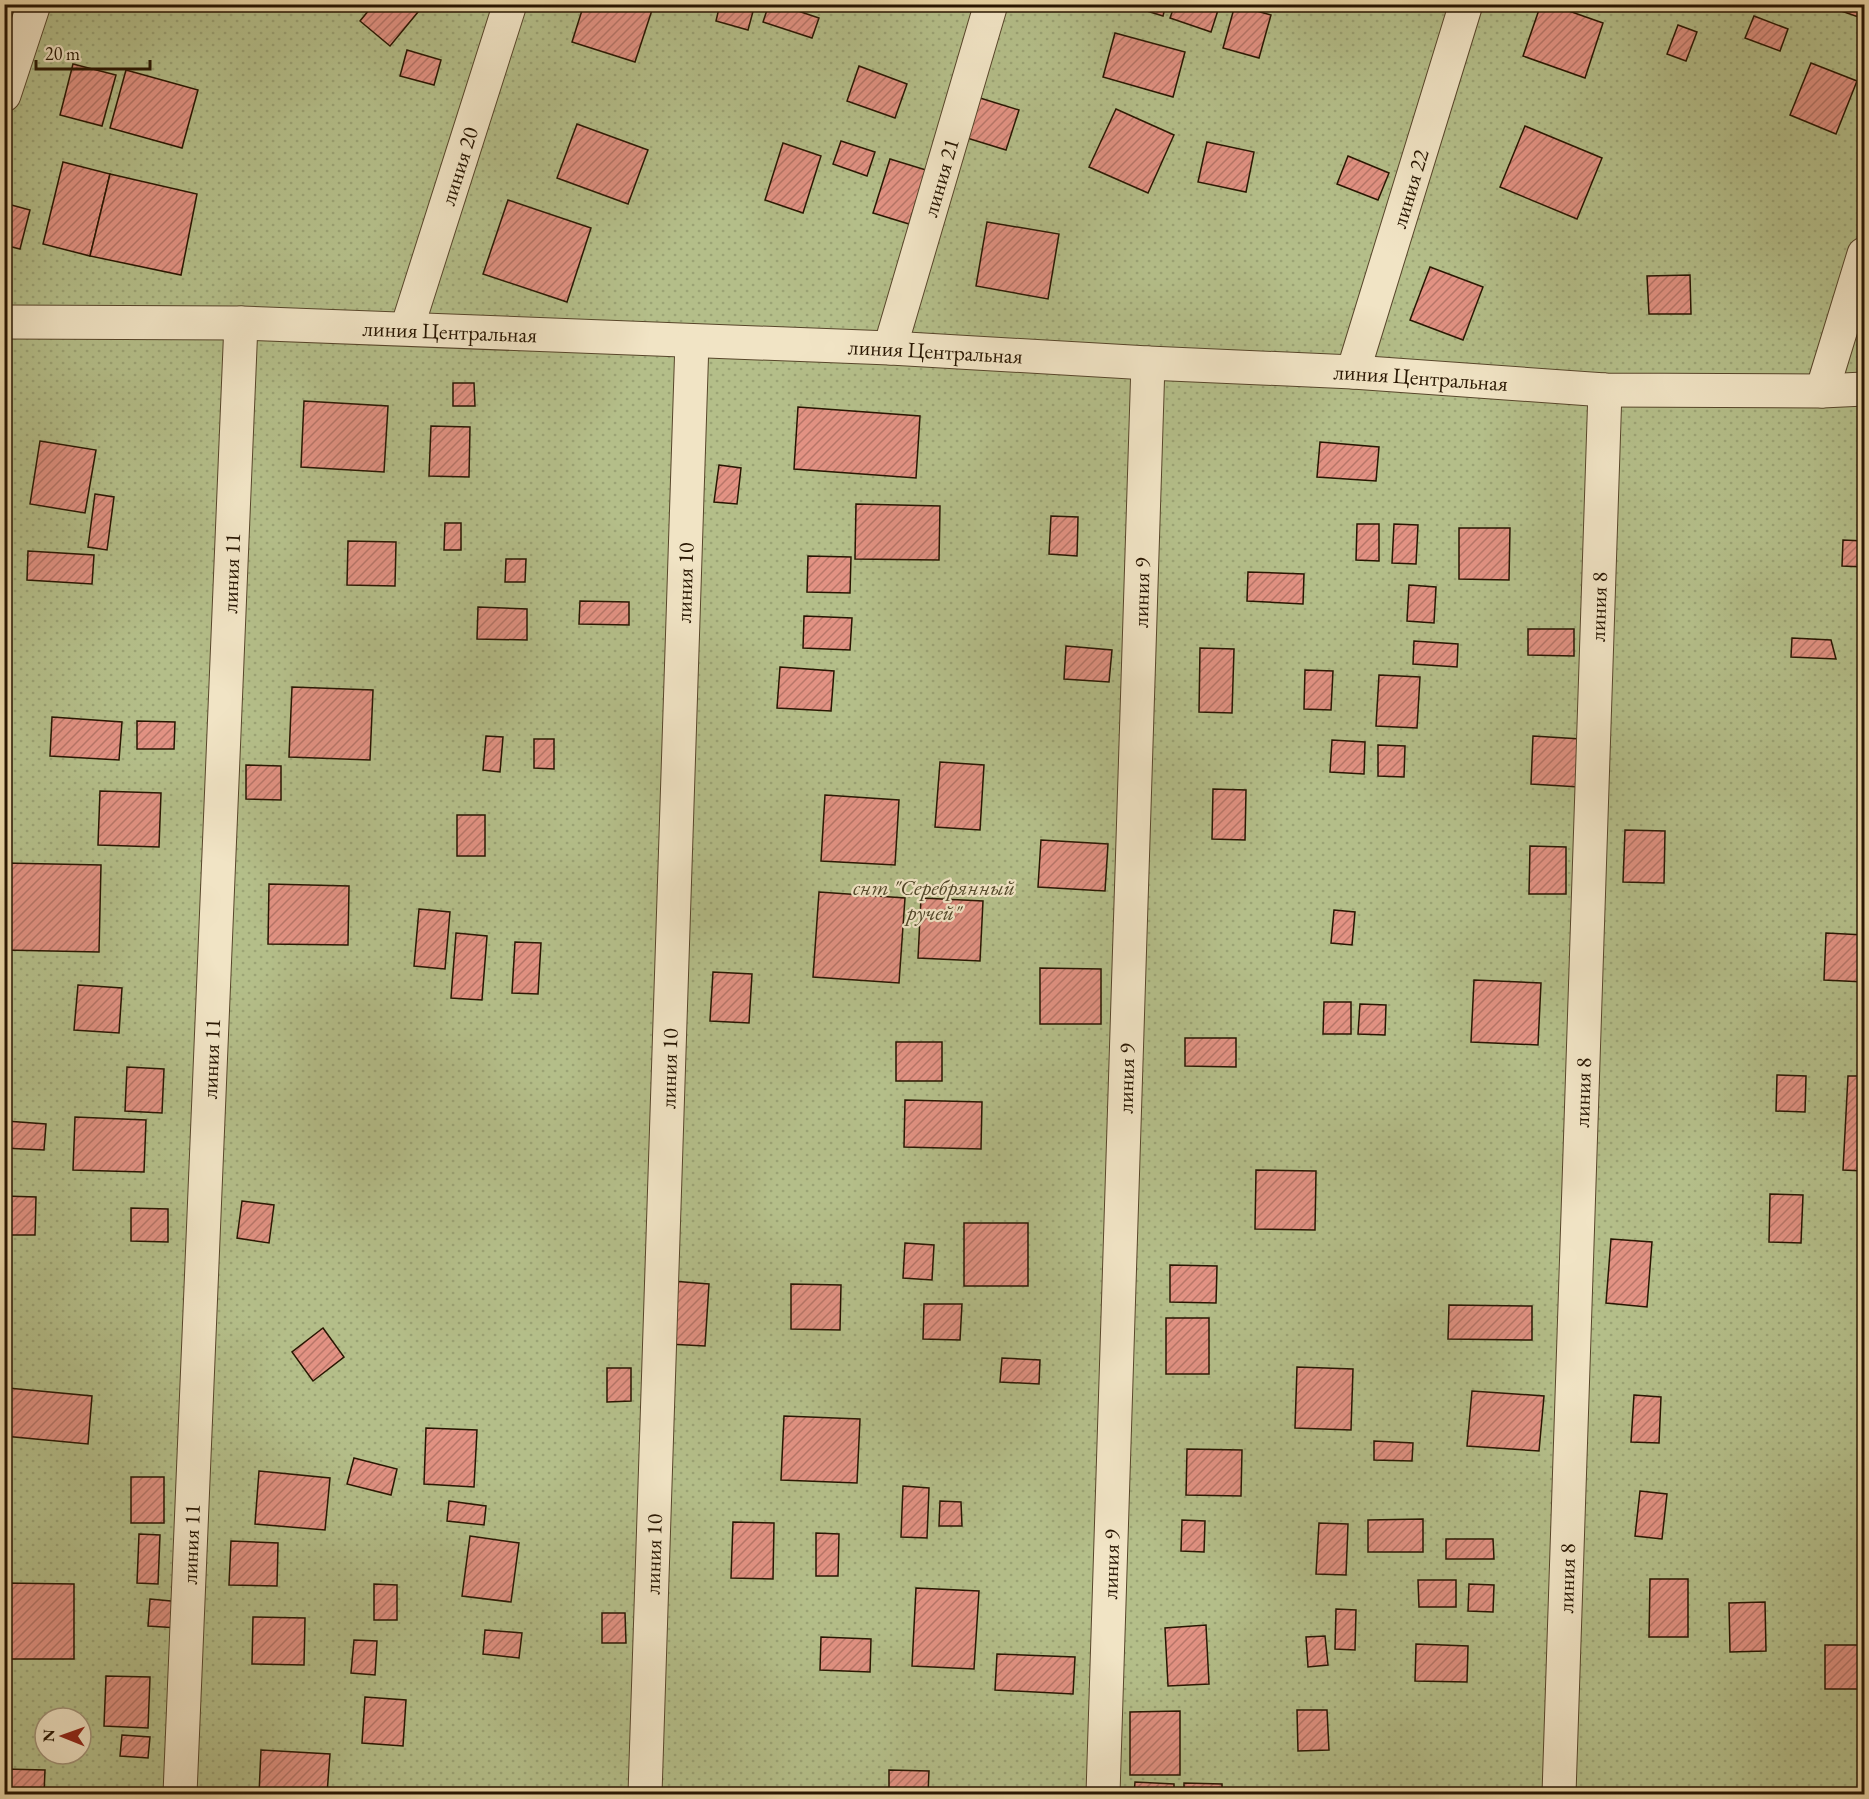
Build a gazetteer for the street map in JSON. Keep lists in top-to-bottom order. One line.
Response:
{"streets":{"street":["линия 20","линия 21","линия 22","линия Центральная","линия 11","линия 10","линия 9","линия 8"]},"crossings":[["линия 20","линия Центральная"],["линия 21","линия Центральная"],["линия 22","линия Центральная"],["линия Центральная","линия 11"],["линия Центральная","линия 10"],["линия Центральная","линия 9"],["линия Центральная","линия 8"]],"parks":["снт \"Серебрянный ручей\""],"scale_bar":"20 m","north":"left"}
